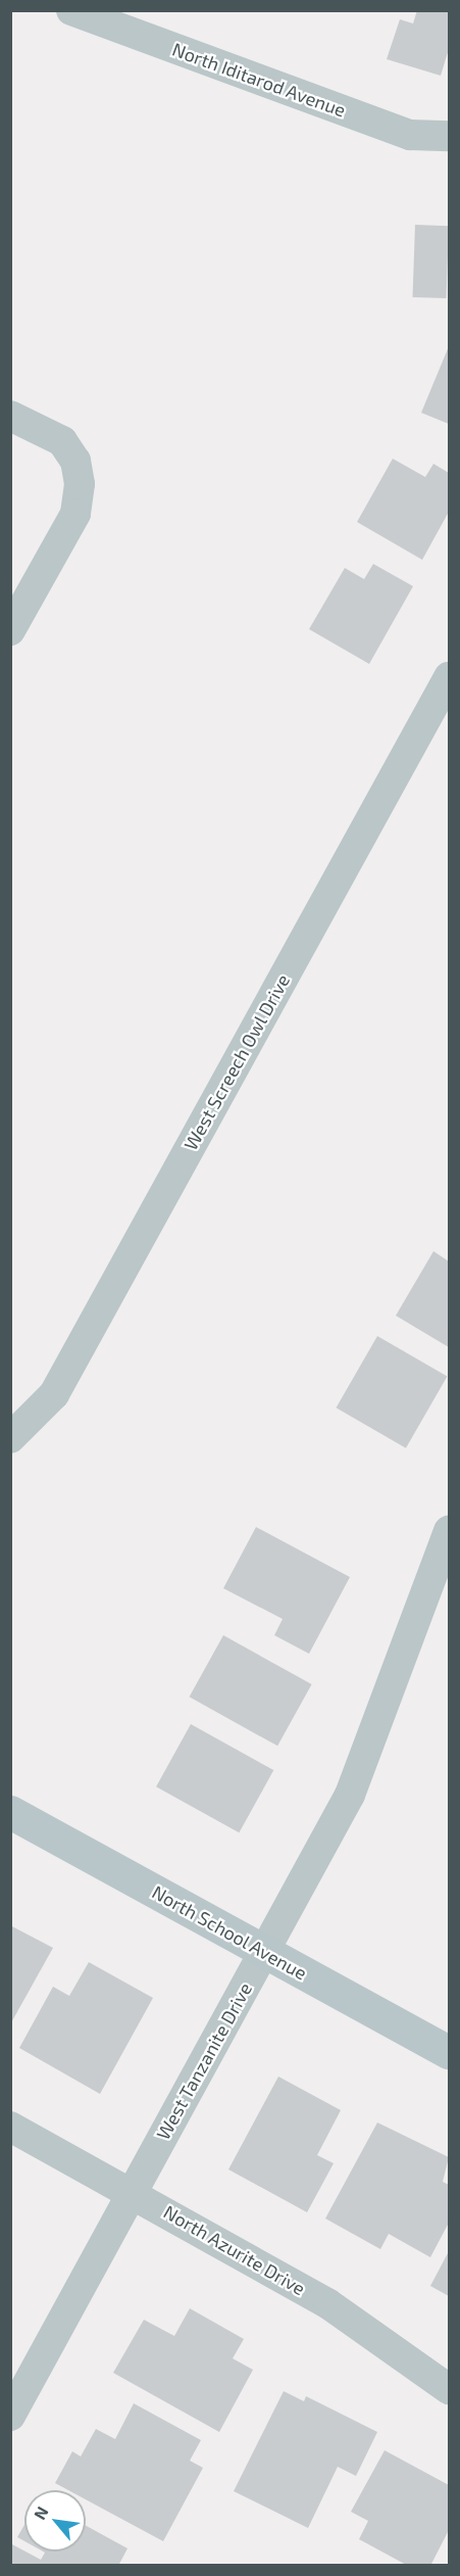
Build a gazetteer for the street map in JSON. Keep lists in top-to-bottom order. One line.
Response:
{"streets":{"street":["North Iditarod Avenue","West Screech Owl Drive","North School Avenue","West Tanzanite Drive","North Azurite Drive"]},"crossings":[["North School Avenue","West Tanzanite Drive"],["West Tanzanite Drive","North Azurite Drive"]],"north":"top left"}
